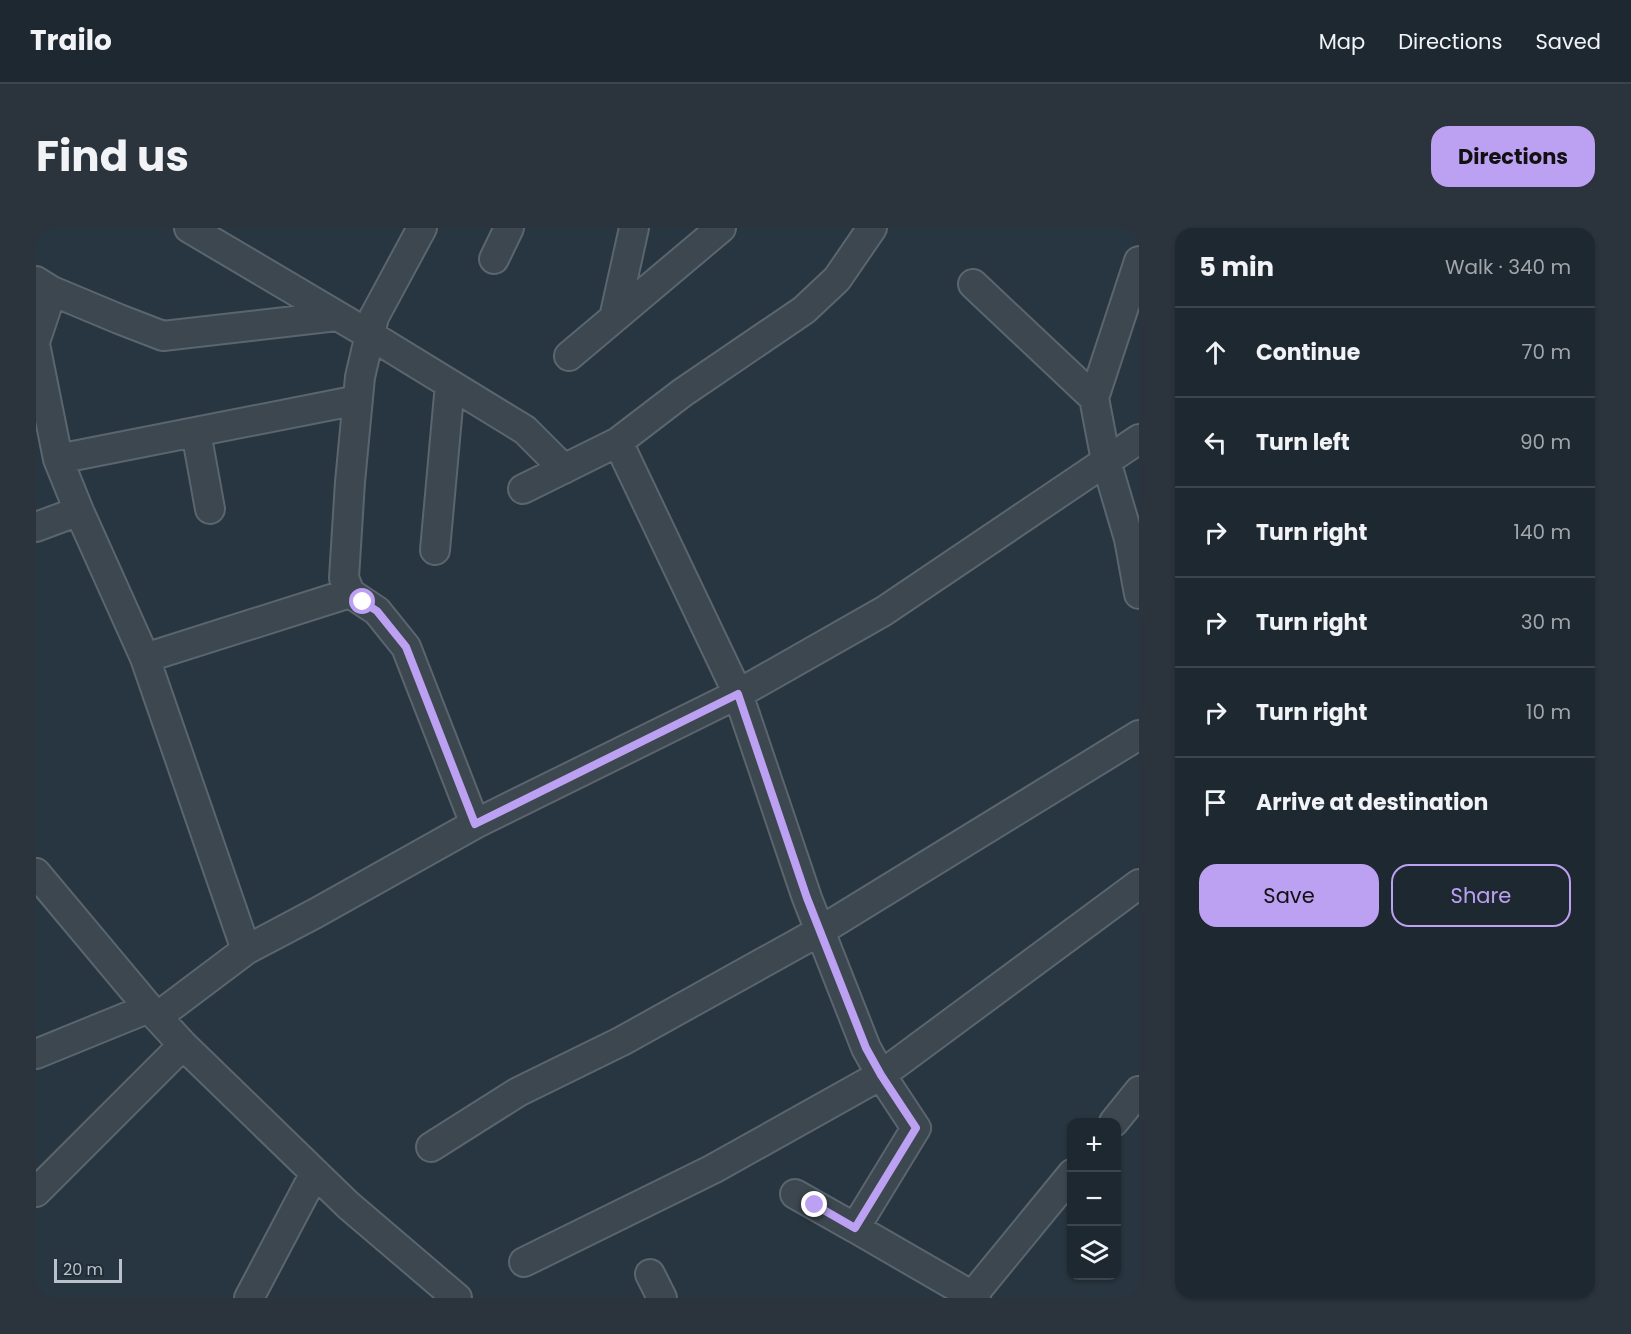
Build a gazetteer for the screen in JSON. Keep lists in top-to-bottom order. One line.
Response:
{"scale_bar":"20 m","page":{"header":"Trailo","nav":["Map","Directions","Saved"],"title":"Find us","buttons":["Directions",["Save","Share"]],"heading":["5 min","Walk · 340 m"],"list":[["Continue","70 m"],["Turn left","90 m"],["Turn right","140 m"],["Turn right","30 m"],["Turn right","10 m"],"Arrive at destination"],"map_buttons":["+","−"],"scale":"20 m"}}
